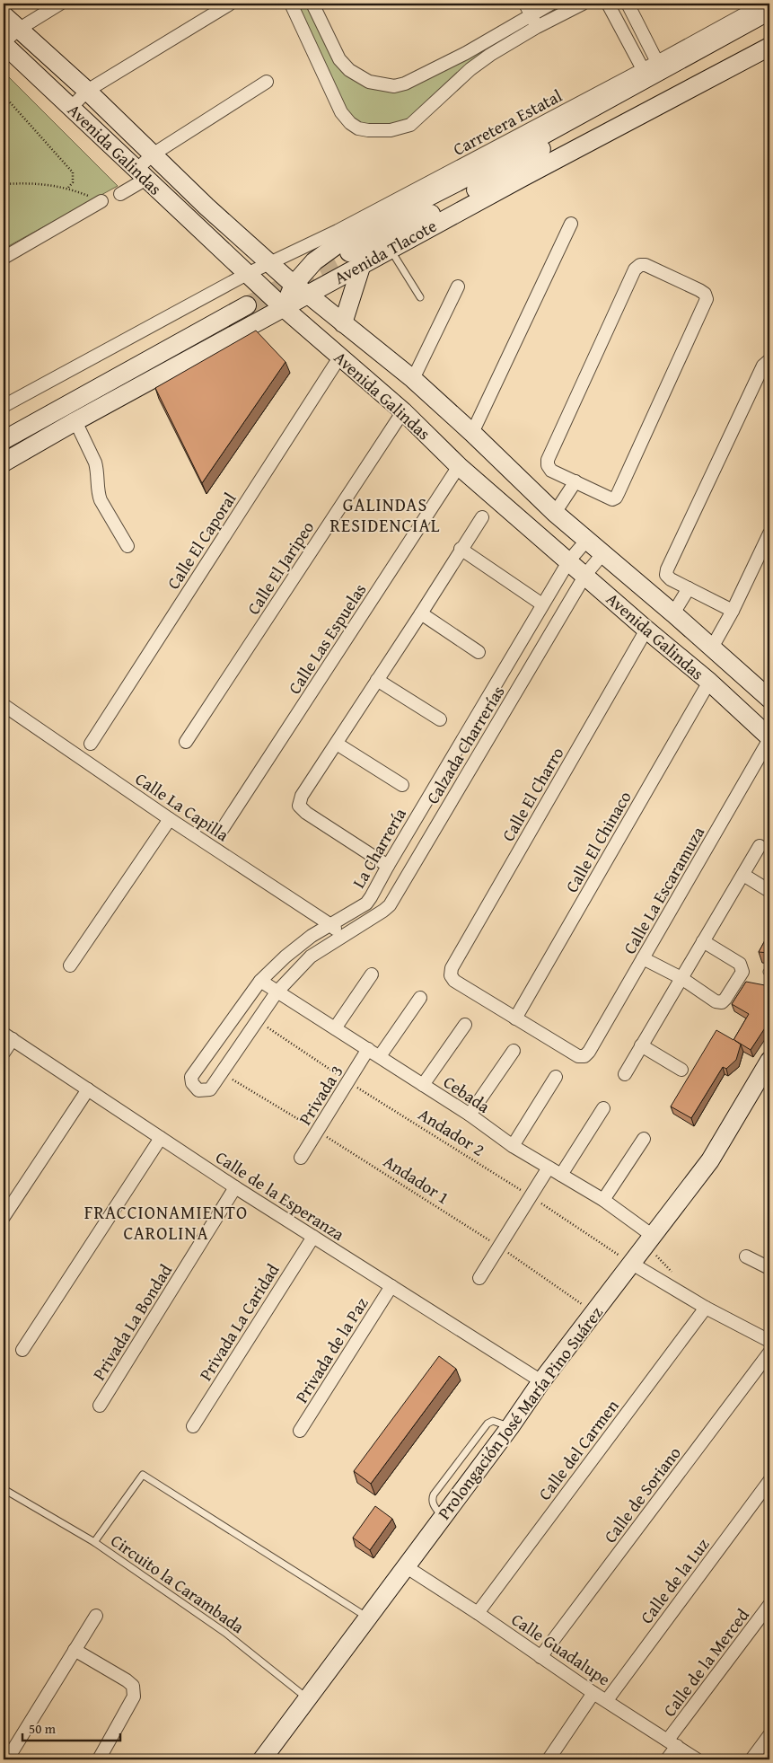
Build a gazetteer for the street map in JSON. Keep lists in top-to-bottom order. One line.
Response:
{"streets":{"main road":["Avenida Galindas","Avenida Tlacote","Prolongación José María Pino Suárez"],"street":["Carretera Estatal","Calle El Caporal","Calle El Jaripeo","Calle Las Espuelas","Calzada Charrerías","Calle El Charro","Calle La Capilla","Calle El Chinaco","La Charrería","Calle La Escaramuza","Cebada","Privada 3","Calle de la Esperanza","Privada La Bondad","Privada La Caridad","Privada de la Paz","Calle del Carmen","Calle de Soriano","Calle de la Luz","Calle Guadalupe","Calle de la Merced"],"lane":["Circuito la Carambada"],"path":["Andador 2","Andador 1"]},"crossings":[["Carretera Estatal","Avenida Galindas"],["Carretera Estatal","Avenida Tlacote"],["Avenida Galindas","Avenida Tlacote"],["Avenida Galindas","Calle El Caporal"],["Avenida Galindas","Calle El Jaripeo"],["Avenida Galindas","Calle Las Espuelas"],["Avenida Galindas","Calzada Charrerías"],["Avenida Galindas","Calle El Charro"],["Avenida Galindas","Calle El Chinaco"],["Avenida Galindas","La Charrería"],["Avenida Galindas","Calle La Escaramuza"],["Calzada Charrerías","Calle La Capilla"],["Calzada Charrerías","La Charrería"],["Calzada Charrerías","Cebada"],["Calle El Charro","Calle El Chinaco"],["Calle El Charro","Calle La Escaramuza"],["Calle La Capilla","La Charrería"],["Calle El Chinaco","Calle La Escaramuza"],["La Charrería","Cebada"],["La Charrería","Andador 2"],["La Charrería","Andador 1"],["Cebada","Privada 3"],["Cebada","Prolongación José María Pino Suárez"],["Privada 3","Andador 2"],["Privada 3","Andador 1"],["Andador 2","Prolongación José María Pino Suárez"],["Andador 1","Prolongación José María Pino Suárez"],["Calle de la Esperanza","Privada La Bondad"],["Calle de la Esperanza","Privada La Caridad"],["Calle de la Esperanza","Privada de la Paz"],["Calle de la Esperanza","Prolongación José María Pino Suárez"],["Prolongación José María Pino Suárez","Circuito la Carambada"],["Prolongación José María Pino Suárez","Calle Guadalupe"],["Calle del Carmen","Calle Guadalupe"],["Calle de Soriano","Calle Guadalupe"],["Calle de la Luz","Calle Guadalupe"],["Calle Guadalupe","Calle de la Merced"]],"districts":["GALINDAS RESIDENCIAL","FRACCIONAMIENTO CAROLINA"],"scale_bar":"50 m"}
